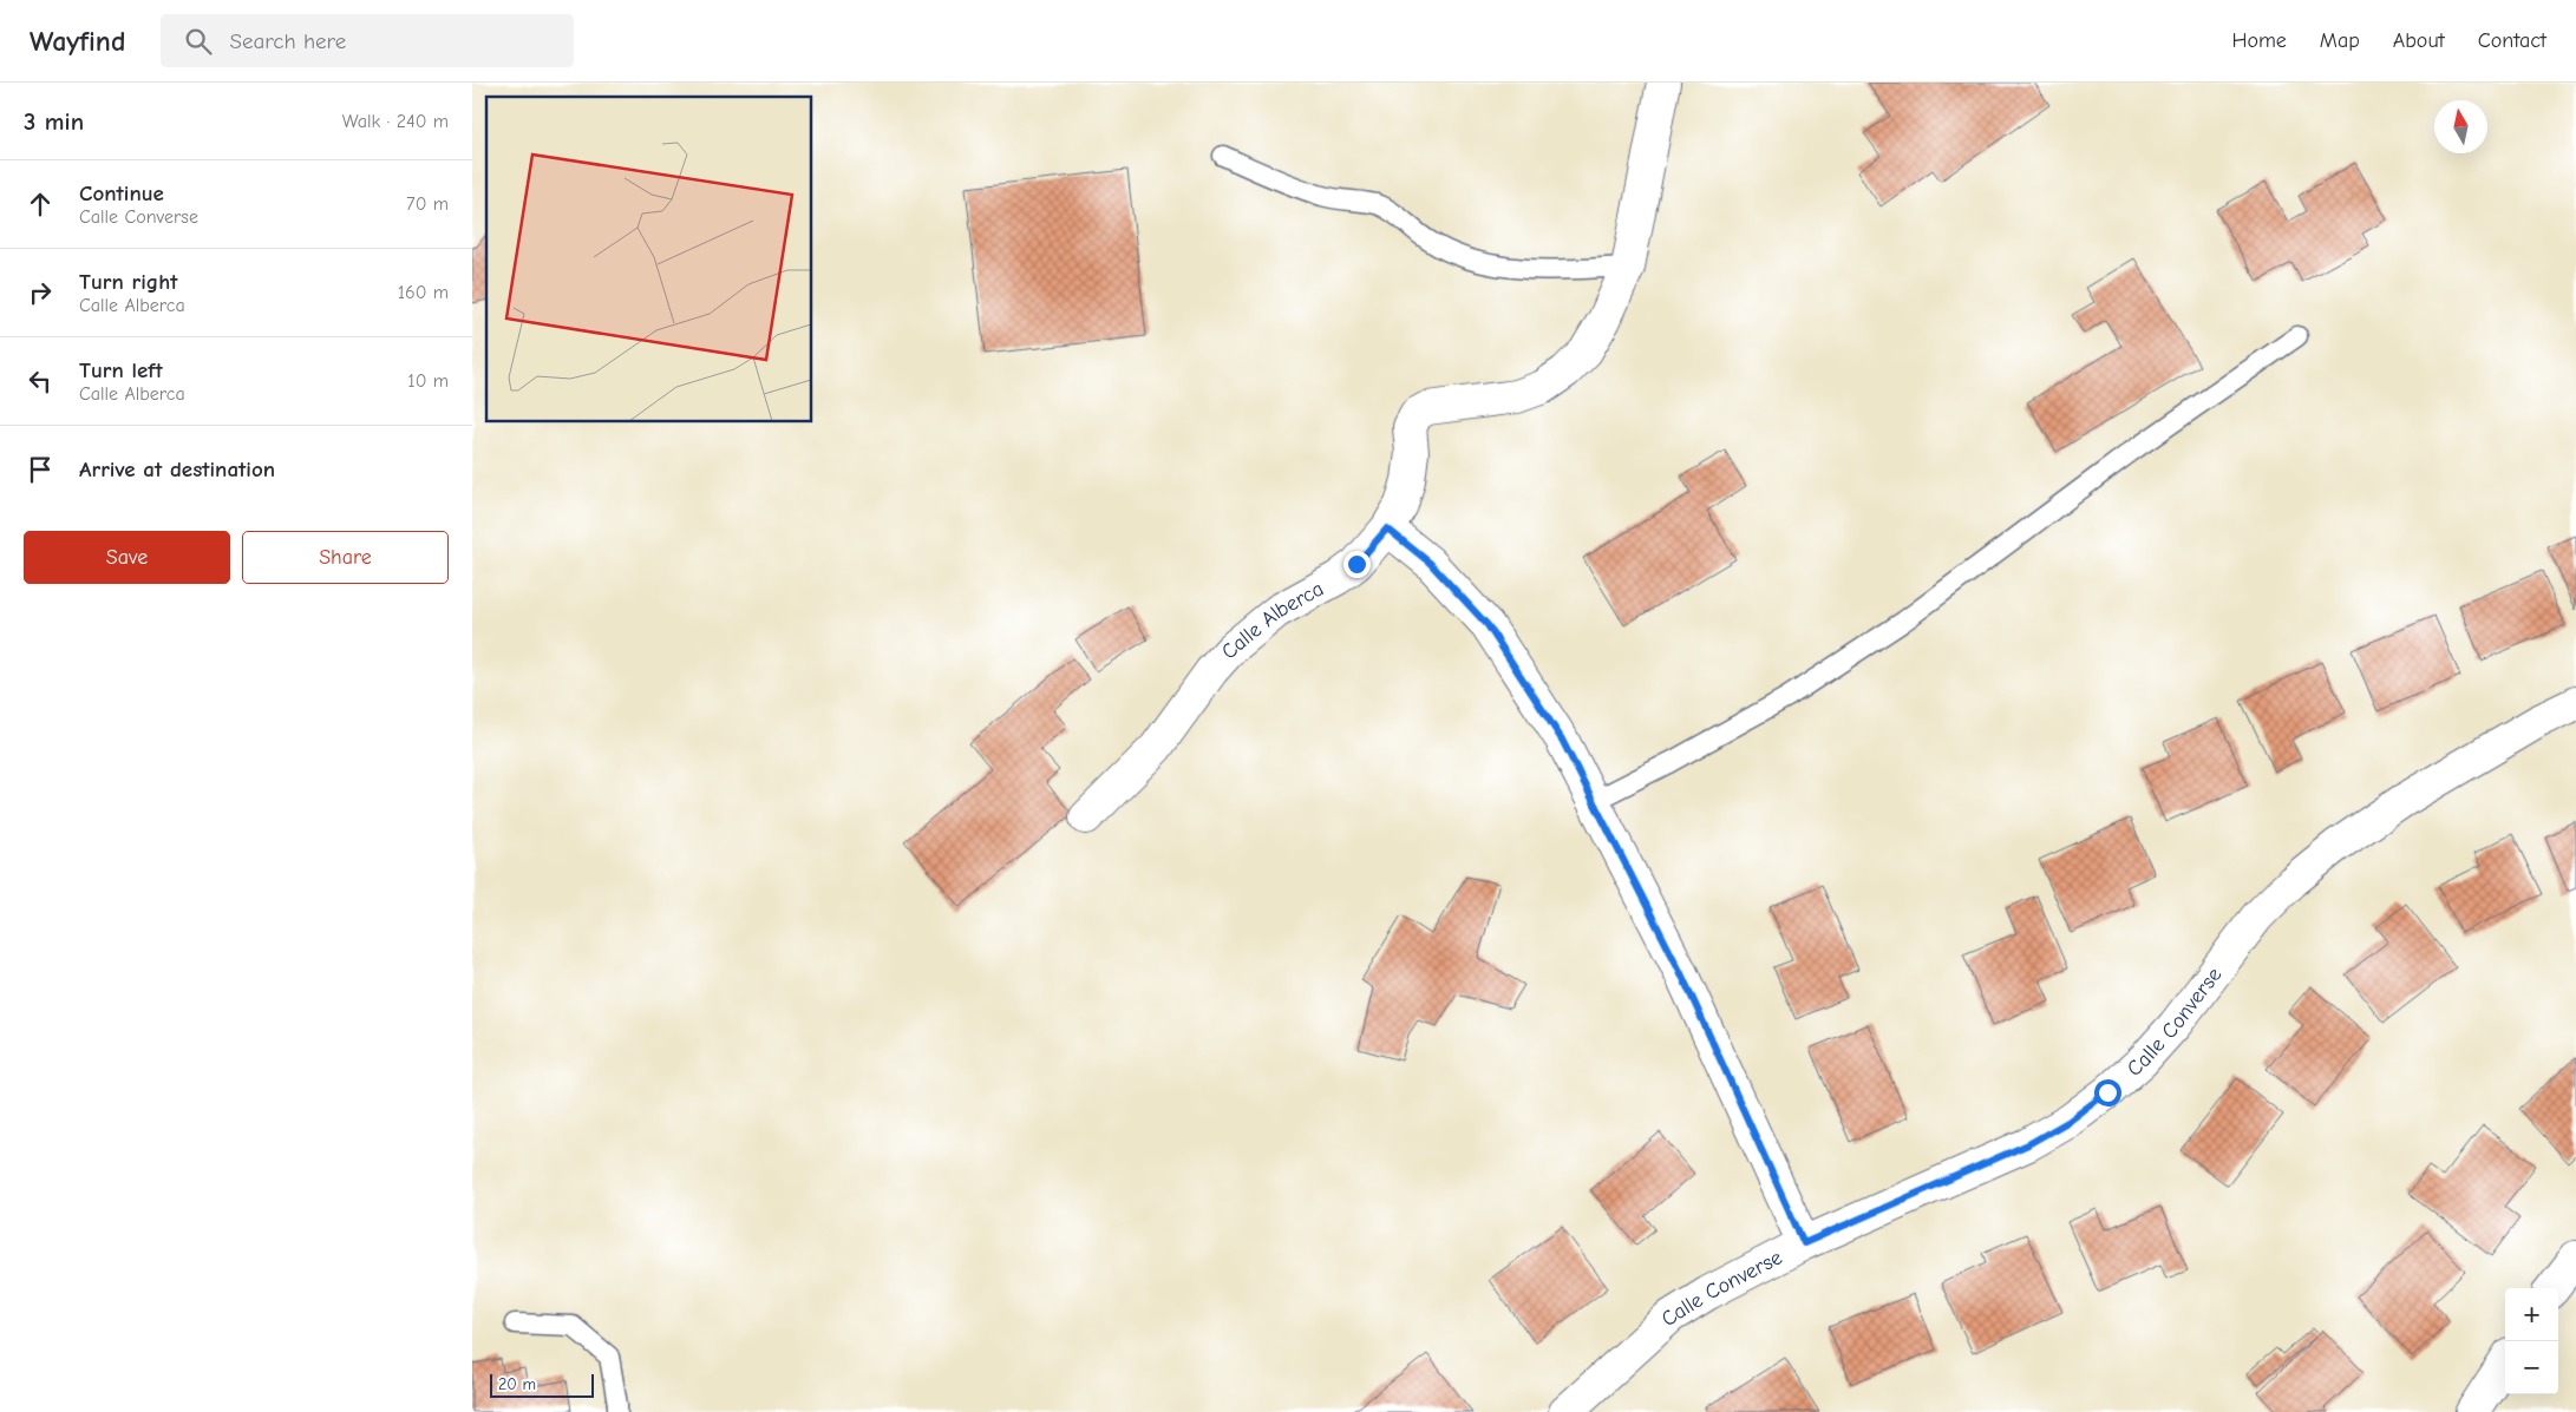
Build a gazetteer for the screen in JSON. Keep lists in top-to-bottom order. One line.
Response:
{"streets":{"street":["Calle Alberca","Calle Converse"]},"scale_bar":"20 m","north":"top","page":{"header":"Wayfind","search":"Search here","nav":["Home","Map","About","Contact"],"heading":["3 min","Walk · 240 m"],"list":[["Continue","Calle Converse","70 m"],["Turn right","Calle Alberca","160 m"],["Turn left","Calle Alberca","10 m"],"Arrive at destination"],"buttons":["Save","Share"],"map_buttons":["+","−"],"scale":"20 m"}}
